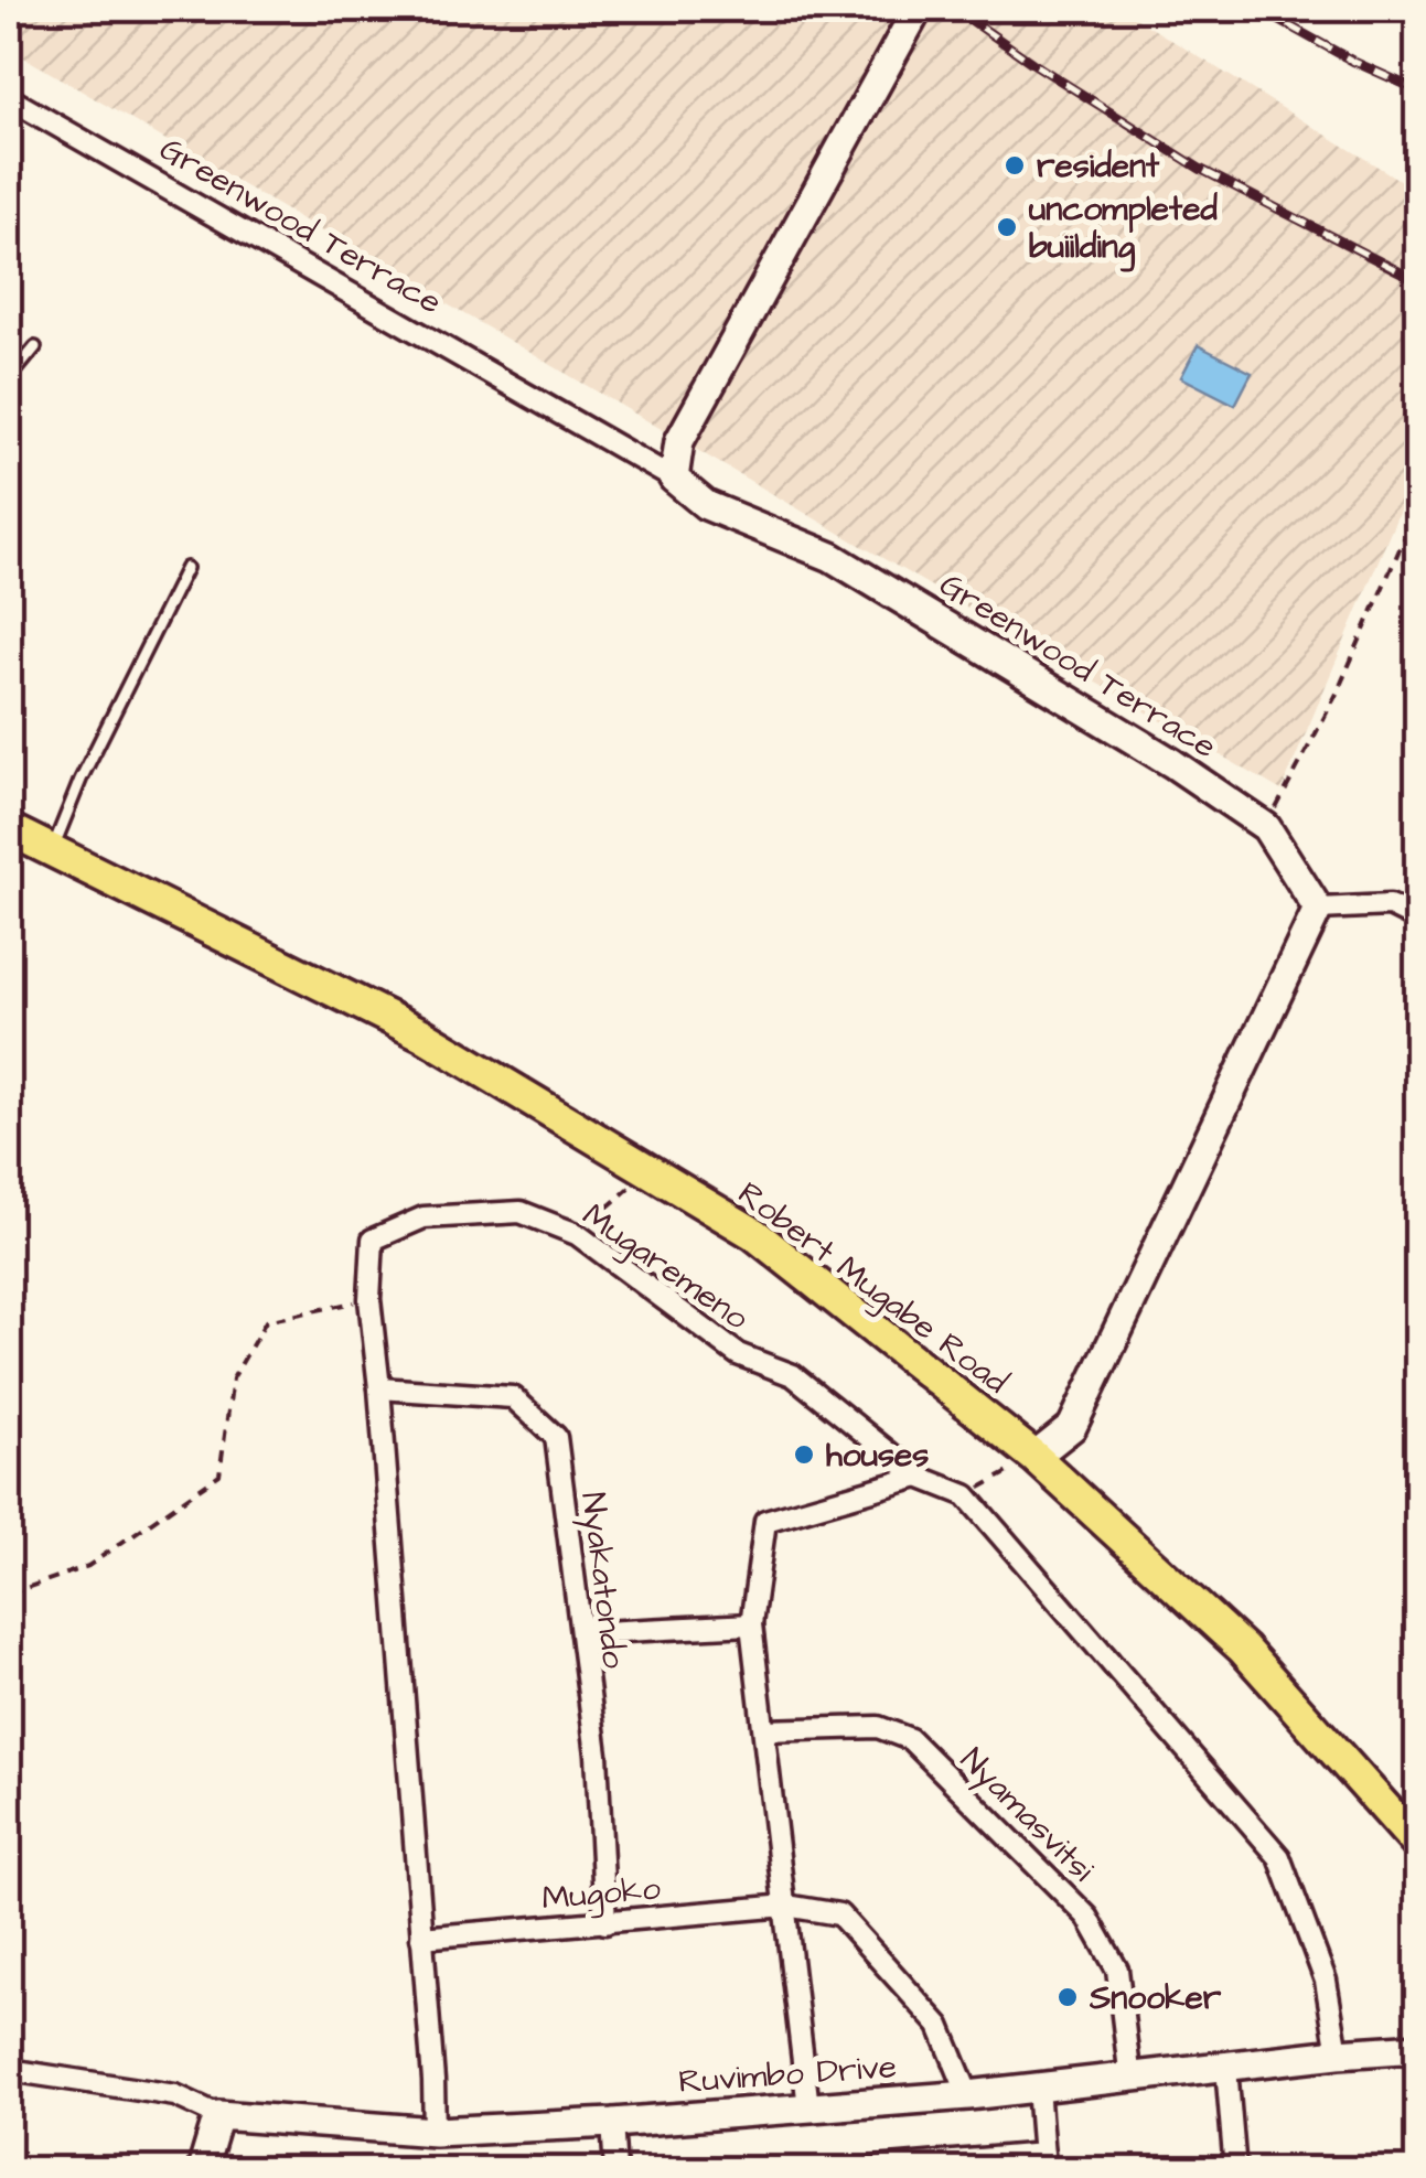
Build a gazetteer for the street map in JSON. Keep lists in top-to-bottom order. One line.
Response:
{"streets":{"main road":["Robert Mugabe Road"],"street":["Greenwood Terrace","Mugaremeno","Nyakatondo","Nyamasvitsi","Mugoko","Ruvimbo Drive"]},"crossings":[["Mugaremeno","Nyakatondo"],["Mugaremeno","Mugoko"],["Mugaremeno","Ruvimbo Drive"],["Nyakatondo","Mugoko"],["Nyamasvitsi","Ruvimbo Drive"],["Mugoko","Ruvimbo Drive"]],"places":["resident","uncompleted buiilding","houses","Snooker"]}
